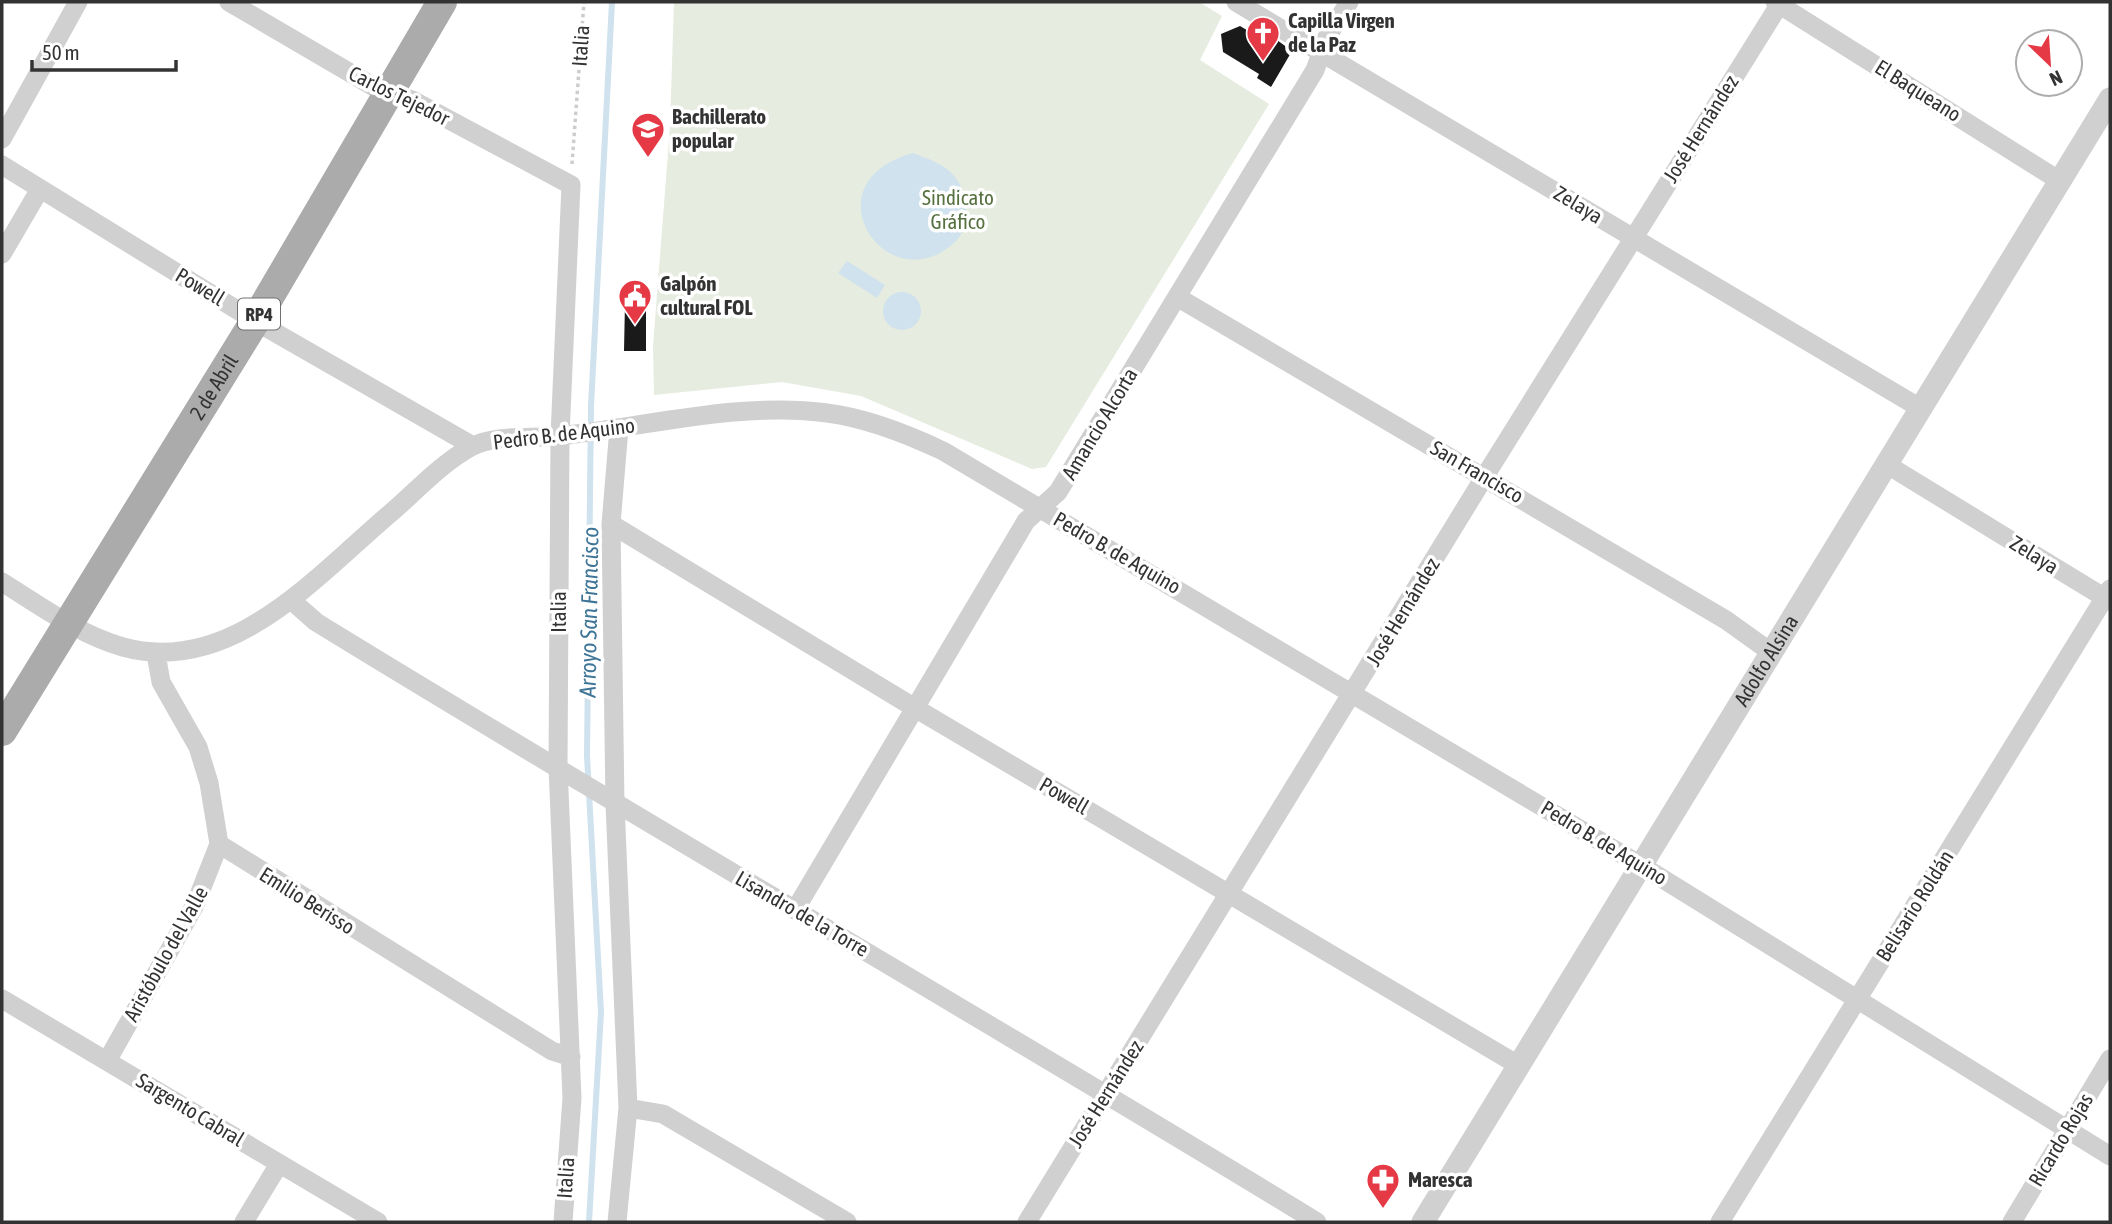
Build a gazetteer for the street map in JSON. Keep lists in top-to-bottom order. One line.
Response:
{"streets":{"main road":["RP4","2 de Abril"],"street":["Italia","El Baqueano","Carlos Tejedor","José Hernández","Zelaya","Powell","Amancio Alcorta","Pedro B. de Aquino","San Francisco","Adolfo Alsina","Emilio Berisso","Belisario Roldán","Lisandro de la Torre","Aristóbulo del Valle","Sargento Cabral","Ricardo Rojas"]},"crossings":[["Italia","Carlos Tejedor"],["Italia","Pedro B. de Aquino"],["Italia","Emilio Berisso"],["Italia","Lisandro de la Torre"],["El Baqueano","José Hernández"],["El Baqueano","Adolfo Alsina"],["Carlos Tejedor","2 de Abril"],["José Hernández","Zelaya"],["José Hernández","Powell"],["José Hernández","Pedro B. de Aquino"],["José Hernández","San Francisco"],["José Hernández","Lisandro de la Torre"],["Zelaya","Amancio Alcorta"],["Zelaya","Adolfo Alsina"],["Zelaya","Belisario Roldán"],["Powell","2 de Abril"],["Powell","Amancio Alcorta"],["Powell","Pedro B. de Aquino"],["Powell","Adolfo Alsina"],["2 de Abril","Pedro B. de Aquino"],["Amancio Alcorta","Pedro B. de Aquino"],["Amancio Alcorta","San Francisco"],["Amancio Alcorta","Lisandro de la Torre"],["Pedro B. de Aquino","Adolfo Alsina"],["Pedro B. de Aquino","Belisario Roldán"],["Pedro B. de Aquino","Lisandro de la Torre"],["Pedro B. de Aquino","Ricardo Rojas"],["San Francisco","Adolfo Alsina"],["Emilio Berisso","Aristóbulo del Valle"],["Aristóbulo del Valle","Sargento Cabral"]],"water":["Arroyo San Francisco"],"parks":["Sindicato Gráfico"],"places":{"church":["Capilla Virgen de la Paz"],"school or university":["Bachillerato popular"],"public building":["Galpón cultural FOL"],"pharmacy":["Maresca"]},"scale_bar":"50 m","north":"bottom right"}
